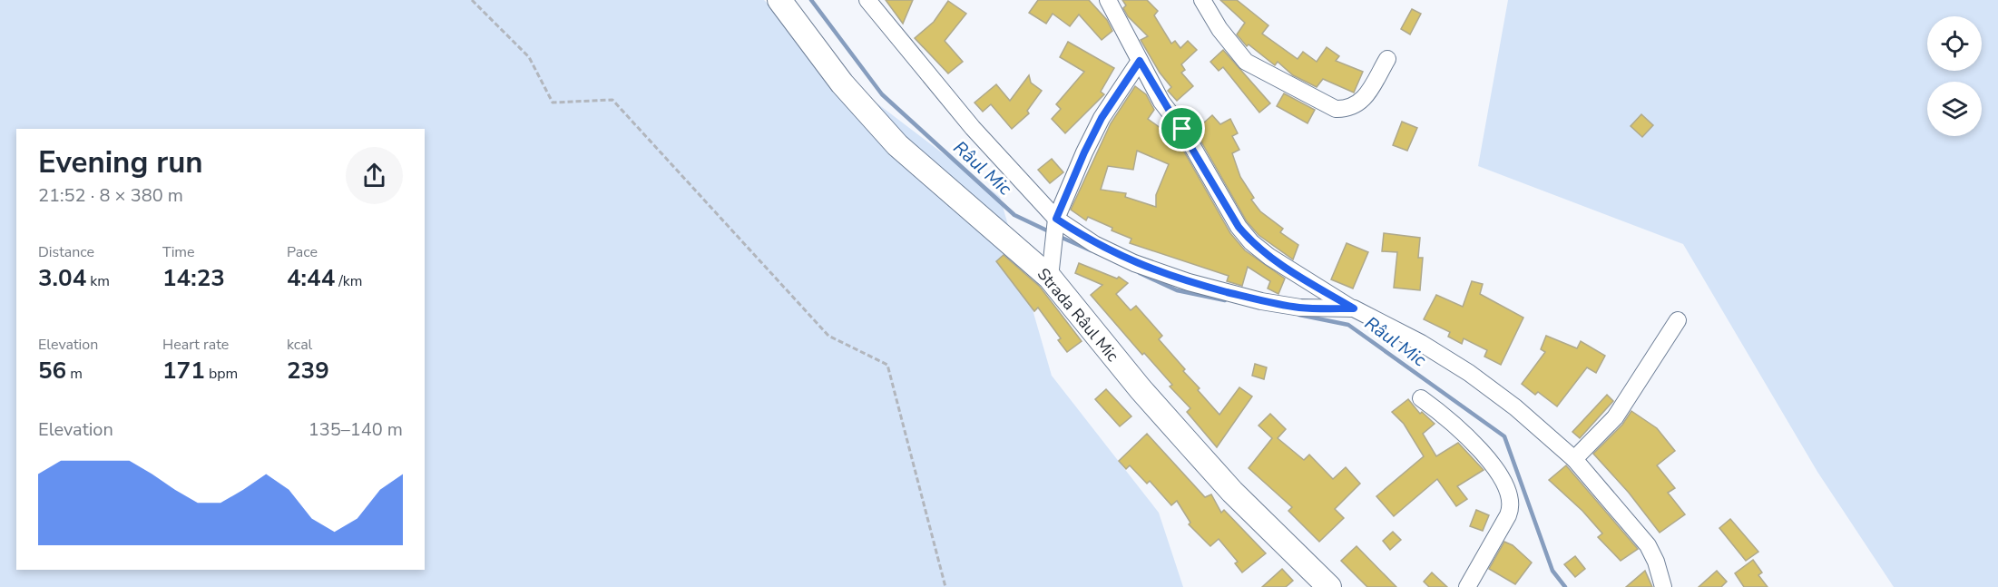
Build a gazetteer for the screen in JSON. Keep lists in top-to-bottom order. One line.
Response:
{"streets":{"street":["Strada Râul Mic"]},"water":["Râul Mic"],"page":{"heading":["Evening run","21:52 · 8 × 380 m"],"stats":[["Distance","3.04 km"],["Time","14:23"],["Pace","4:44 /km"],["Elevation","56 m"],["Heart rate","171 bpm"],["kcal","239"]],"chart":["Elevation","135–140 m"]}}
